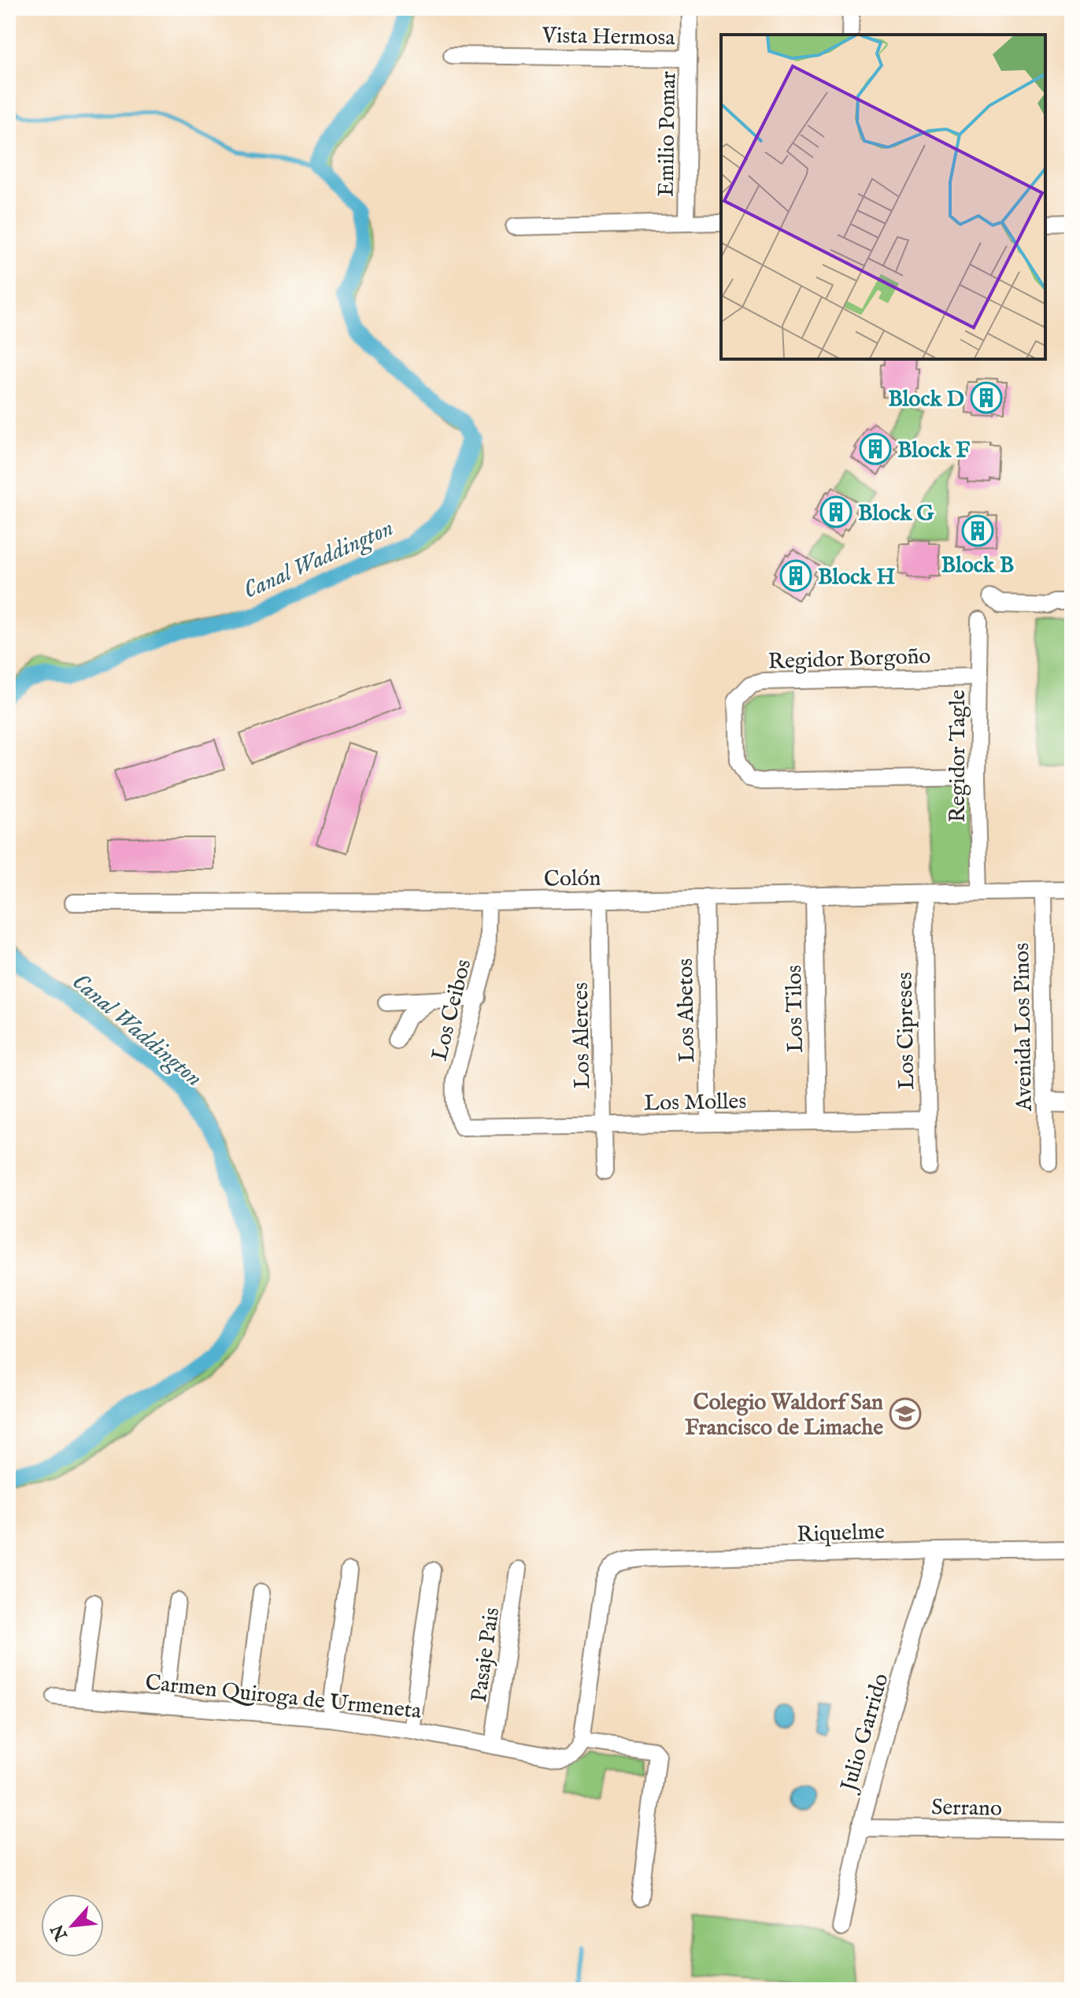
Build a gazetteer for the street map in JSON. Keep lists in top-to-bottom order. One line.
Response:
{"streets":{"street":["Vista Hermosa","Emilio Pomar","Regidor Borgoño","Regidor Tagle","Colón","Los Tilos","Los Ceibos","Los Abetos","Avenida Los Pinos","Los Cipreses","Los Alerces","Los Molles","Riquelme","Pasaje Pais","Carmen Quiroga de Urmeneta","Julio Garrido","Serrano"]},"crossings":[["Vista Hermosa","Emilio Pomar"],["Regidor Borgoño","Regidor Tagle"],["Regidor Tagle","Colón"],["Colón","Los Tilos"],["Colón","Los Ceibos"],["Colón","Los Abetos"],["Colón","Avenida Los Pinos"],["Colón","Los Cipreses"],["Colón","Los Alerces"],["Los Tilos","Los Molles"],["Los Ceibos","Los Molles"],["Los Abetos","Los Molles"],["Los Cipreses","Los Molles"],["Los Alerces","Los Molles"],["Riquelme","Carmen Quiroga de Urmeneta"],["Riquelme","Julio Garrido"],["Pasaje Pais","Carmen Quiroga de Urmeneta"],["Julio Garrido","Serrano"]],"water":["Canal Waddington"],"places":{"building":["Block D","Block F","Block G","Block B","Block H"],"school or university":["Colegio Waldorf San Francisco de Limache"]},"north":"bottom left"}
